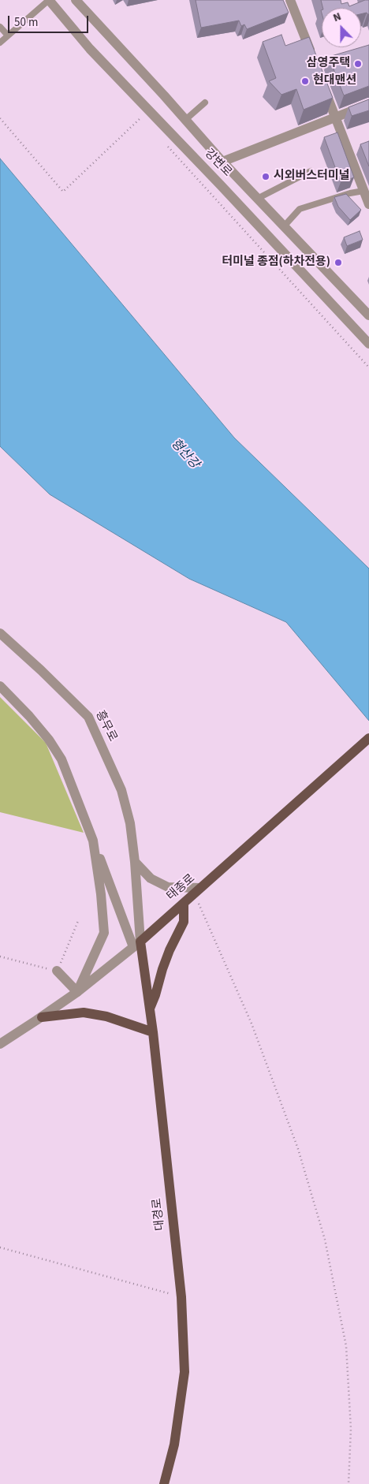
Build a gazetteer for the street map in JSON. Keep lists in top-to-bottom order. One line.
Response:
{"streets":{"main road":["태종로","대경로"],"street":["강변로","흥무로"]},"crossings":[["흥무로","태종로"],["흥무로","대경로"],["태종로","대경로"]],"water":["형산강"],"places":["삼영주택","현대맨션","시외버스터미널","터미널 종점(하차전용)"],"scale_bar":"50 m","north":"top"}
